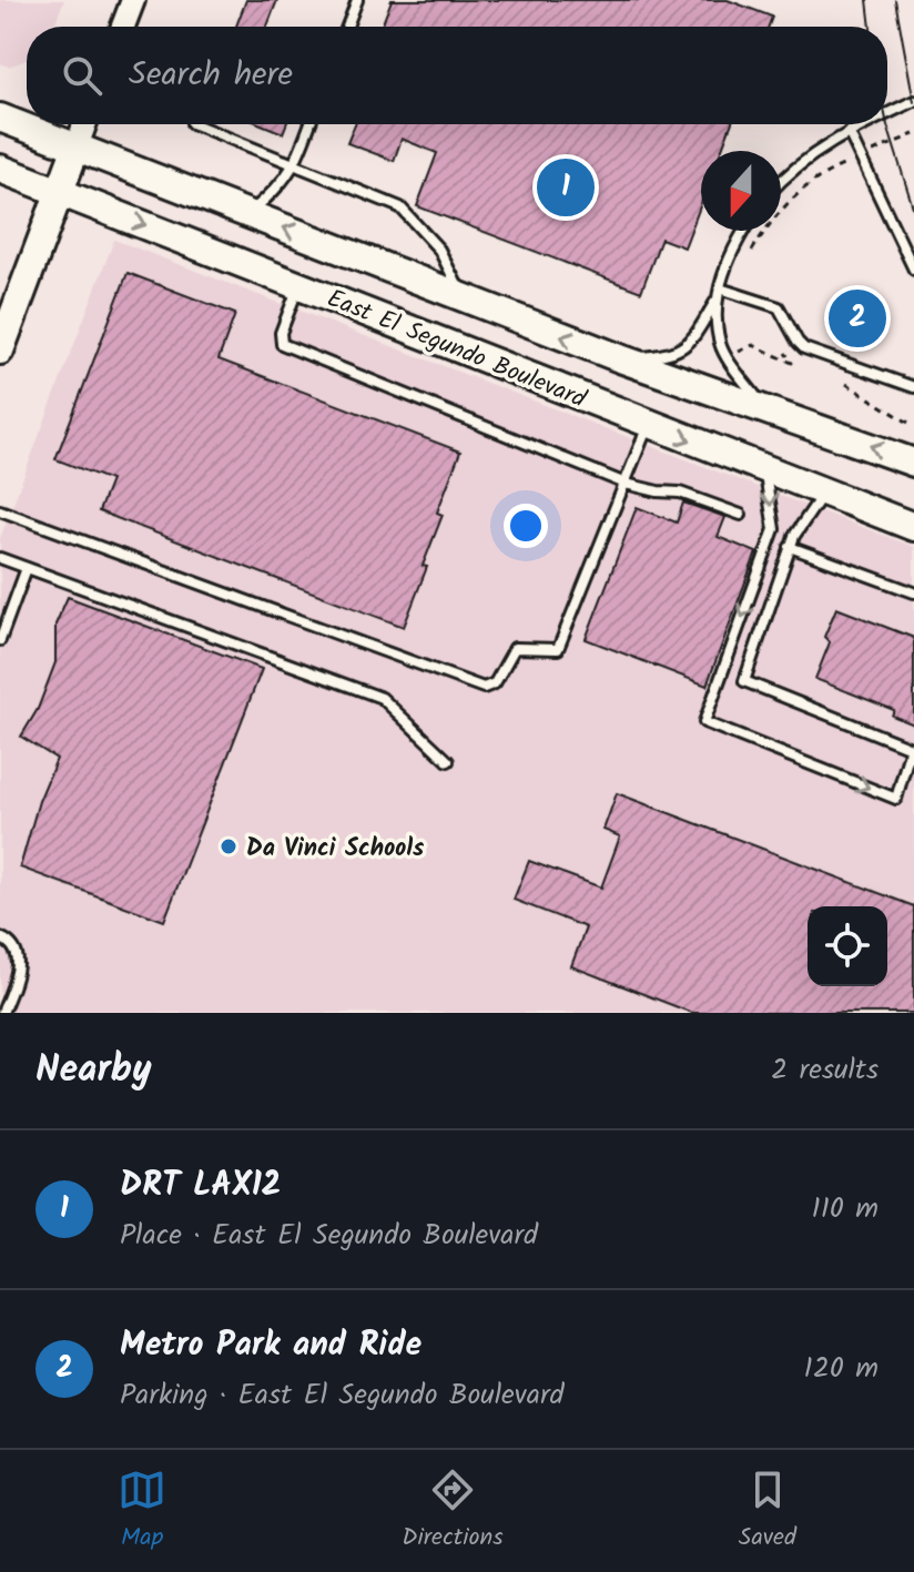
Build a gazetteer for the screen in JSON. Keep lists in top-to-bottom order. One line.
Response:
{"streets":{"main road":["East El Segundo Boulevard"]},"places":["Da Vinci Schools"],"north":"bottom","page":{"search":"Search here","pins":["1","2"],"heading":["Nearby","2 results"],"list":[{"mark":"1","name":"DRT LAX12","note":"Place · East El Segundo Boulevard","value":"110 m"},{"mark":"2","name":"Metro Park and Ride","note":"Parking · East El Segundo Boulevard","value":"120 m"}],"nav":["Map","Directions","Saved"]}}
